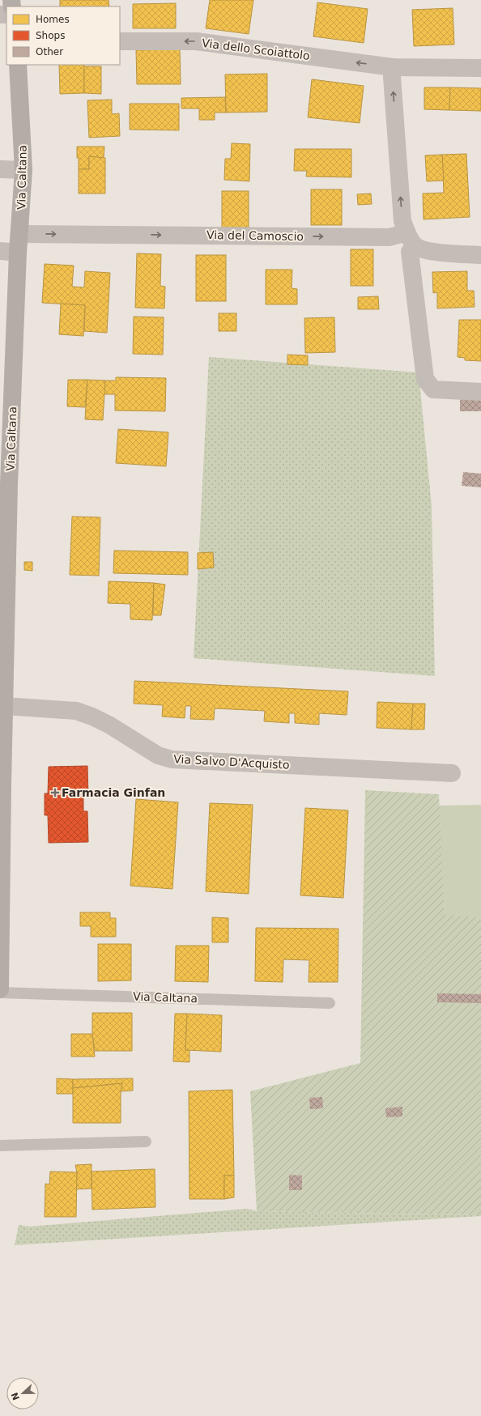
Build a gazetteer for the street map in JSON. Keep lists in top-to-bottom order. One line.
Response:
{"streets":{"main road":["Via Caltana"],"street":["Via dello Scoiattolo","Via del Camoscio","Via Salvo D'Acquisto"]},"crossings":[["Via Caltana","Via del Camoscio"],["Via Caltana","Via Salvo D'Acquisto"]],"one_way":["Via dello Scoiattolo","Via del Camoscio"],"places":{"health":["Farmacia Ginfan"]},"legend":["Homes","Shops","Other"],"north":"left"}
